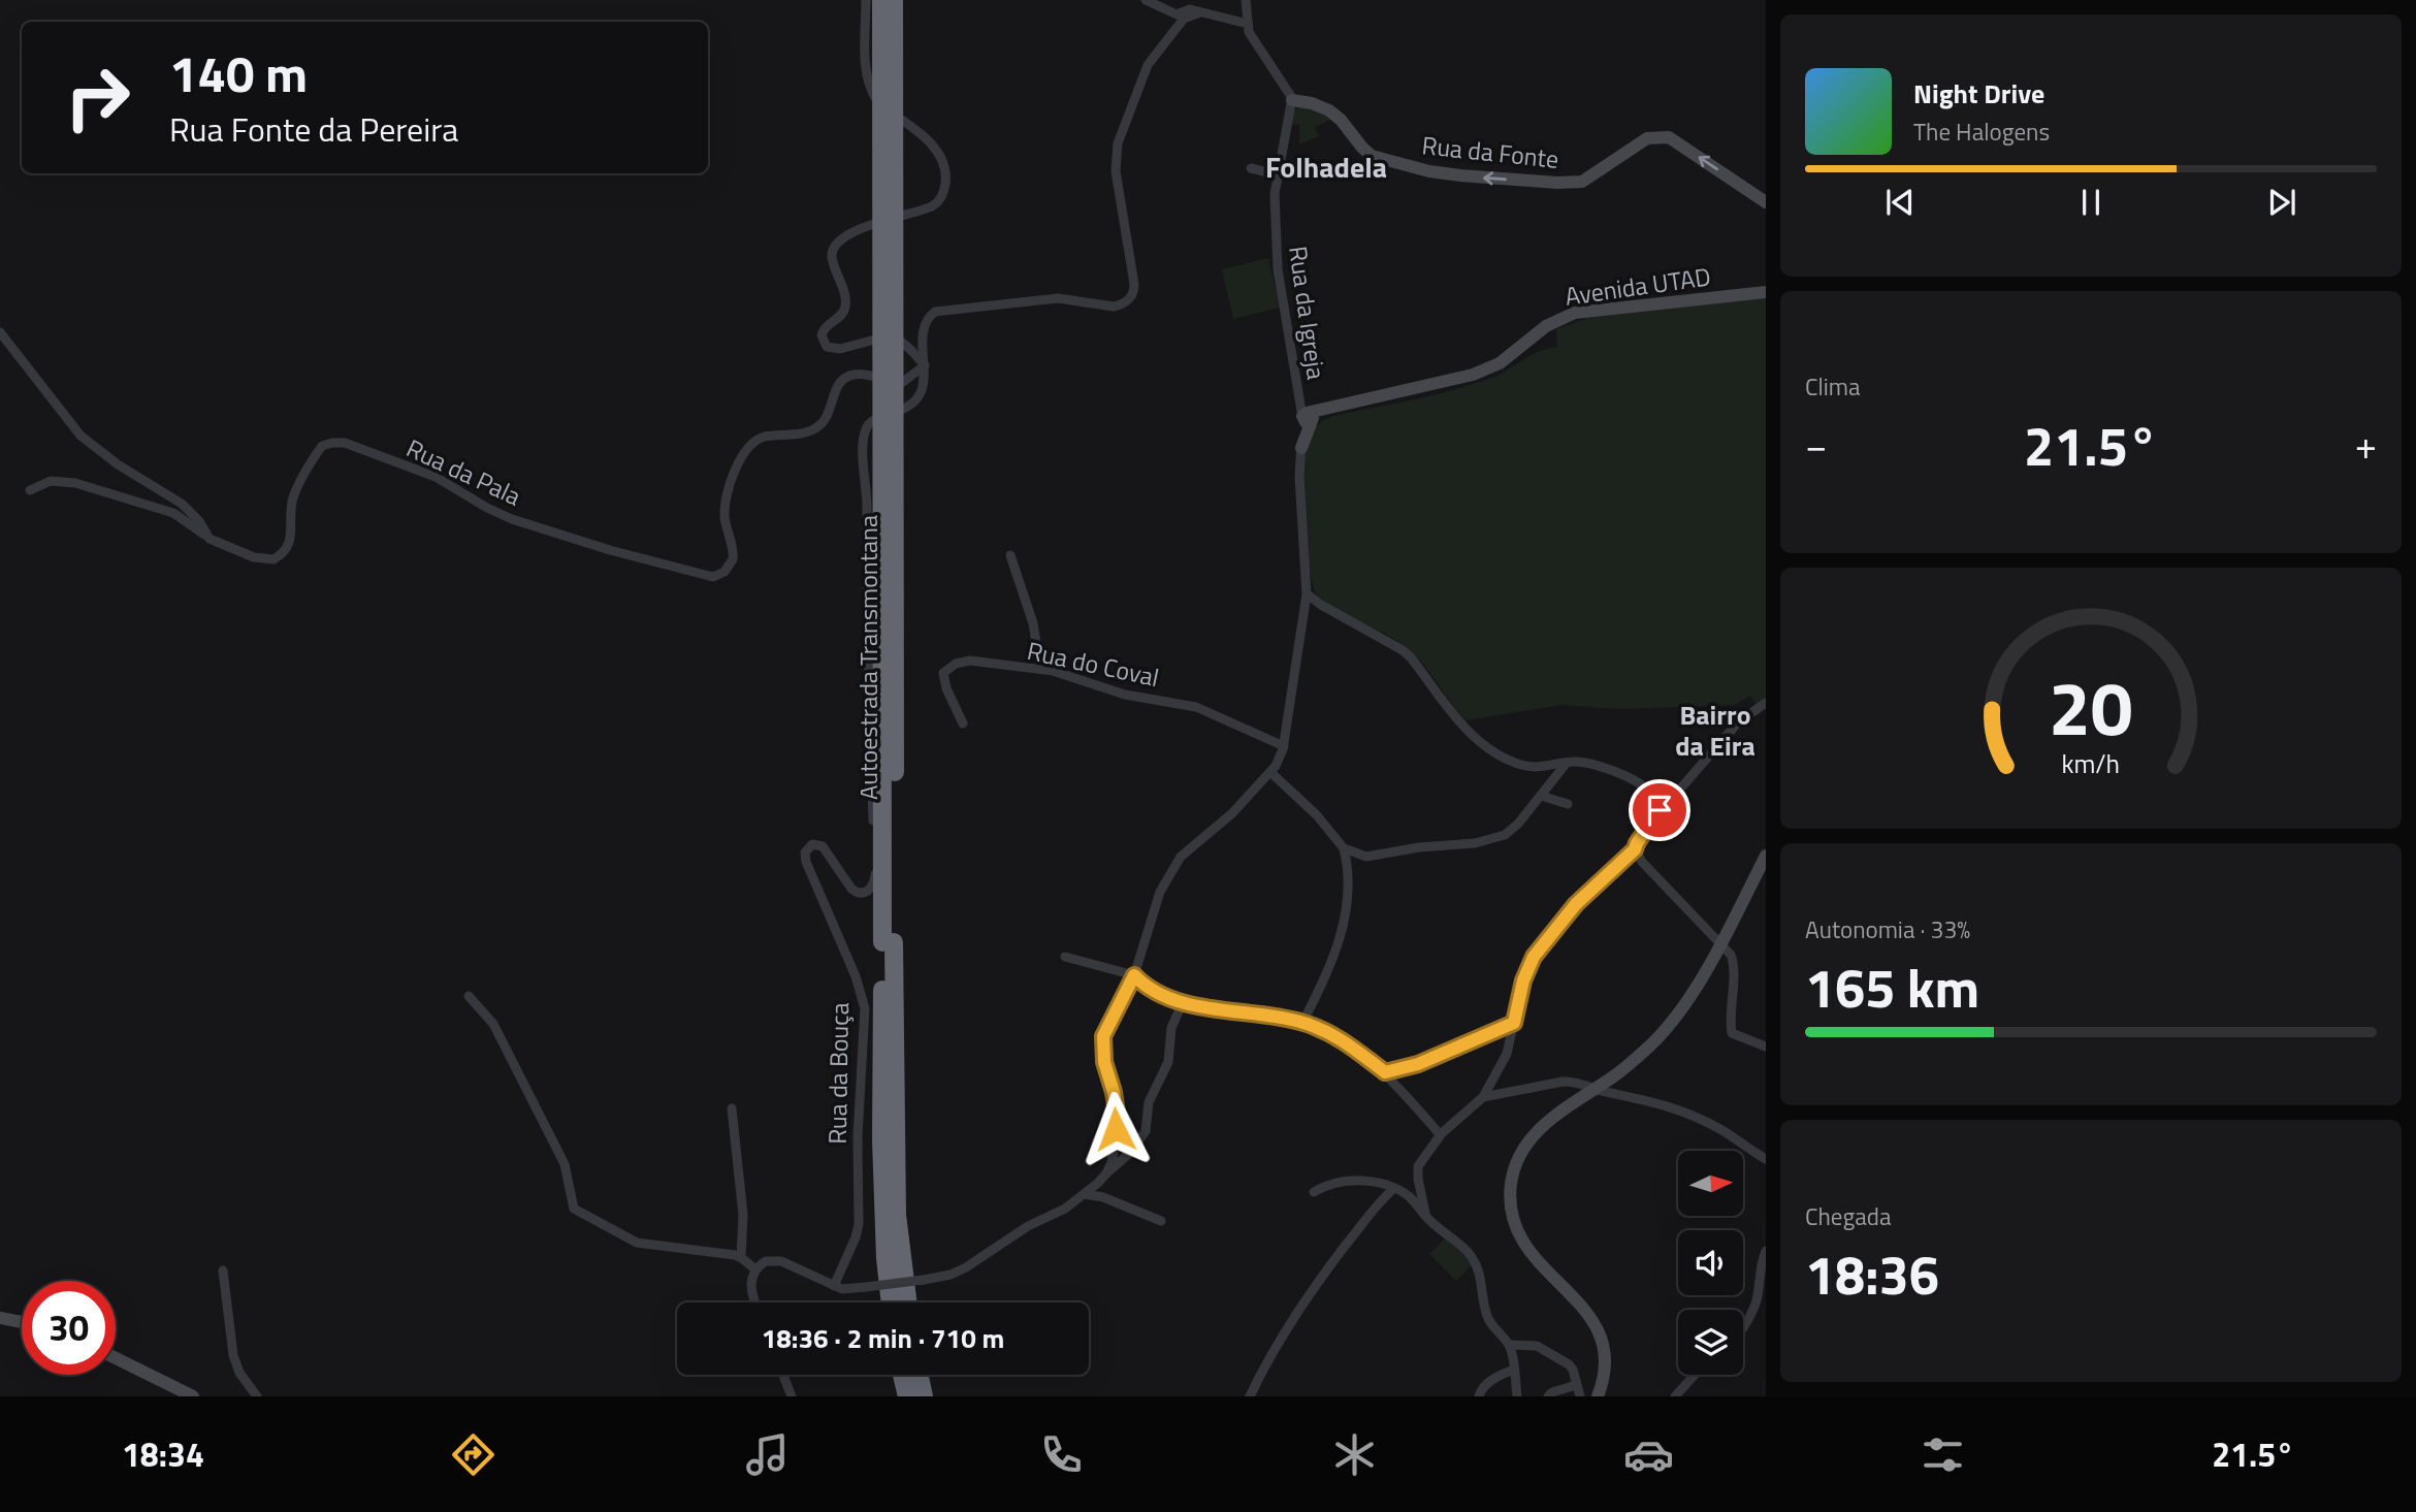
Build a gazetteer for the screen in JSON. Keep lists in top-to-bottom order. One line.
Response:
{"streets":{"highway":["Autoestrada Transmontana"],"street":["Rua da Fonte","Avenida UTAD","Rua da Igreja","Rua da Pala","Rua do Coval","Rua da Bouça"]},"crossings":[["Rua da Fonte","Rua da Igreja"],["Avenida UTAD","Rua da Igreja"],["Rua da Pala","Rua da Bouça"]],"one_way":["Rua da Fonte"],"districts":["Folhadela","Bairro da Eira"],"north":"right","page":{"turn":["140 m","Rua Fonte da Pereira"],"song":["Night Drive","The Halogens"],"tile":["Clima",["Autonomia · 33%","165 km"],["Chegada","18:36"]],"heat":["−","21.5°","+"],"limit":"30","trip":"18:36 · 2 min · 710 m","tabs":["18:34","21.5°"],"gauge":["20","km/h"]}}
